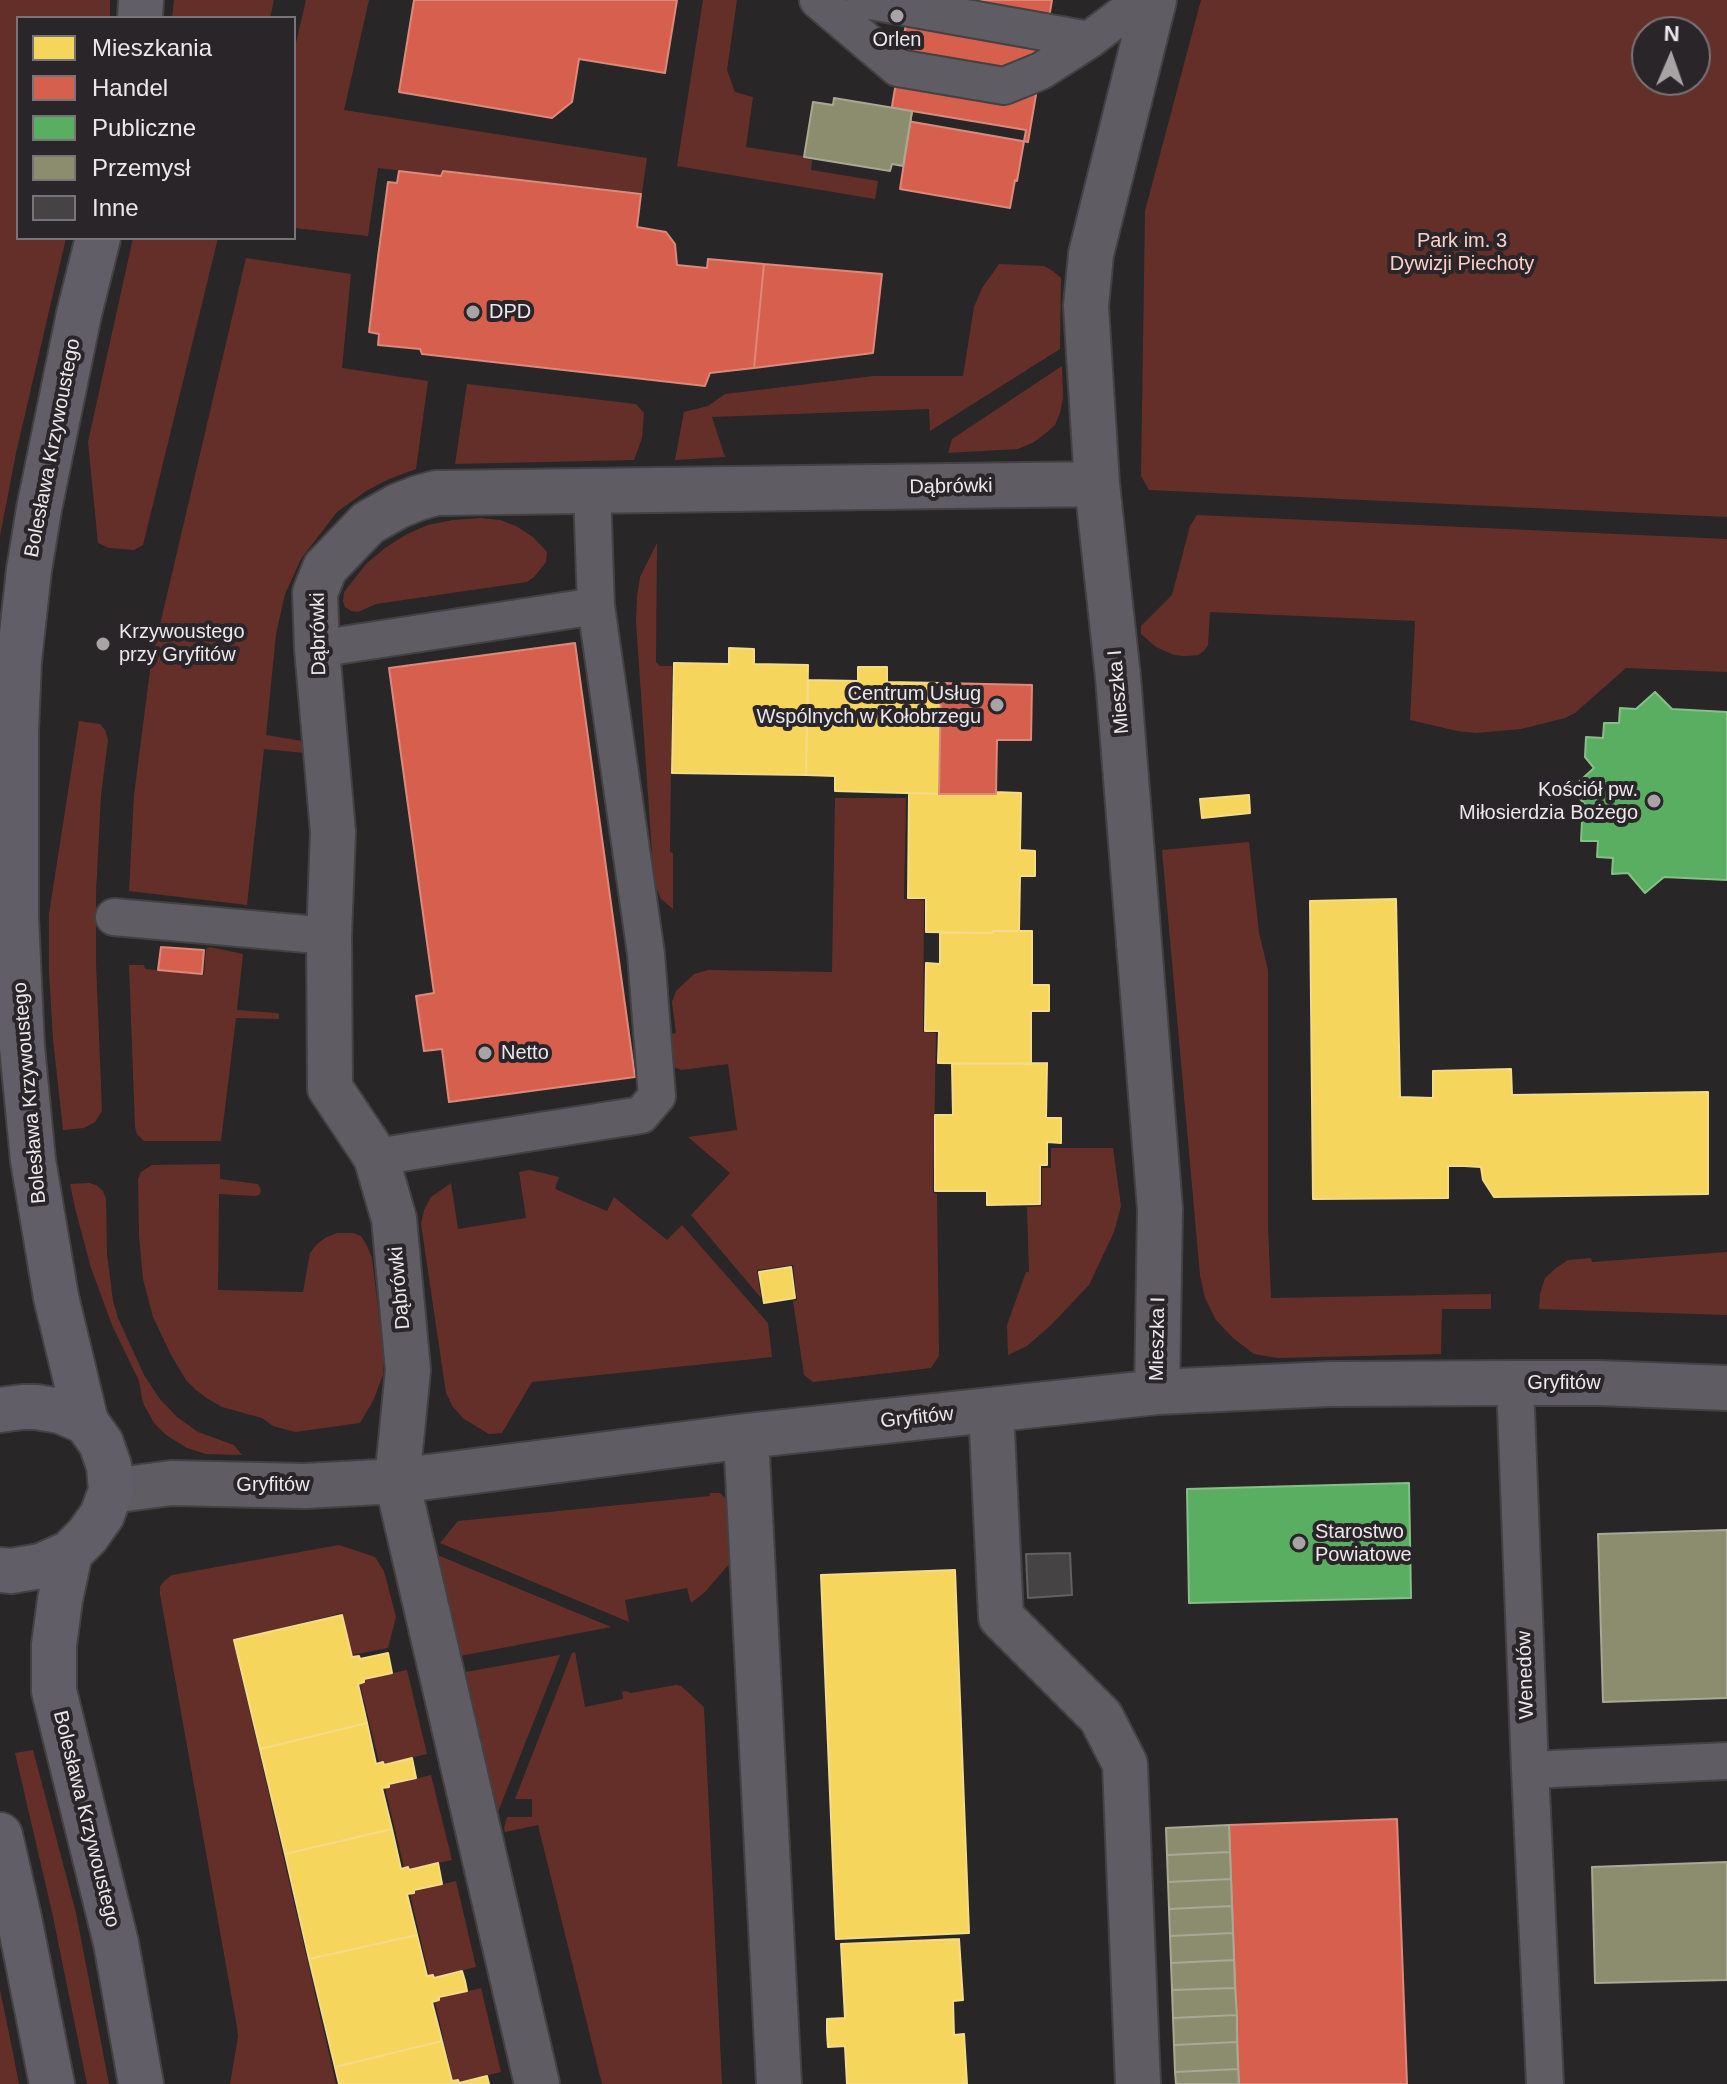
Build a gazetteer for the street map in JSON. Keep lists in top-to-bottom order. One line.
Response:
{"streets":{"main road":["Bolesława Krzywoustego"],"street":["Dąbrówki","Mieszka I","Gryfitów"],"lane":["Wenedów"]},"crossings":[["Bolesława Krzywoustego","Gryfitów"],["Dąbrówki","Mieszka I"],["Dąbrówki","Gryfitów"],["Mieszka I","Gryfitów"],["Gryfitów","Wenedów"]],"parks":["Park im. 3 Dywizji Piechoty"],"places":["Orlen","DPD","Krzywoustego przy Gryfitów","Centrum Usług Wspólnych w Kołobrzegu","Kościół pw. Miłosierdzia Bożego","Netto","Starostwo Powiatowe"],"legend":["Mieszkania","Handel","Publiczne","Przemysł","Inne"],"north":"top"}
